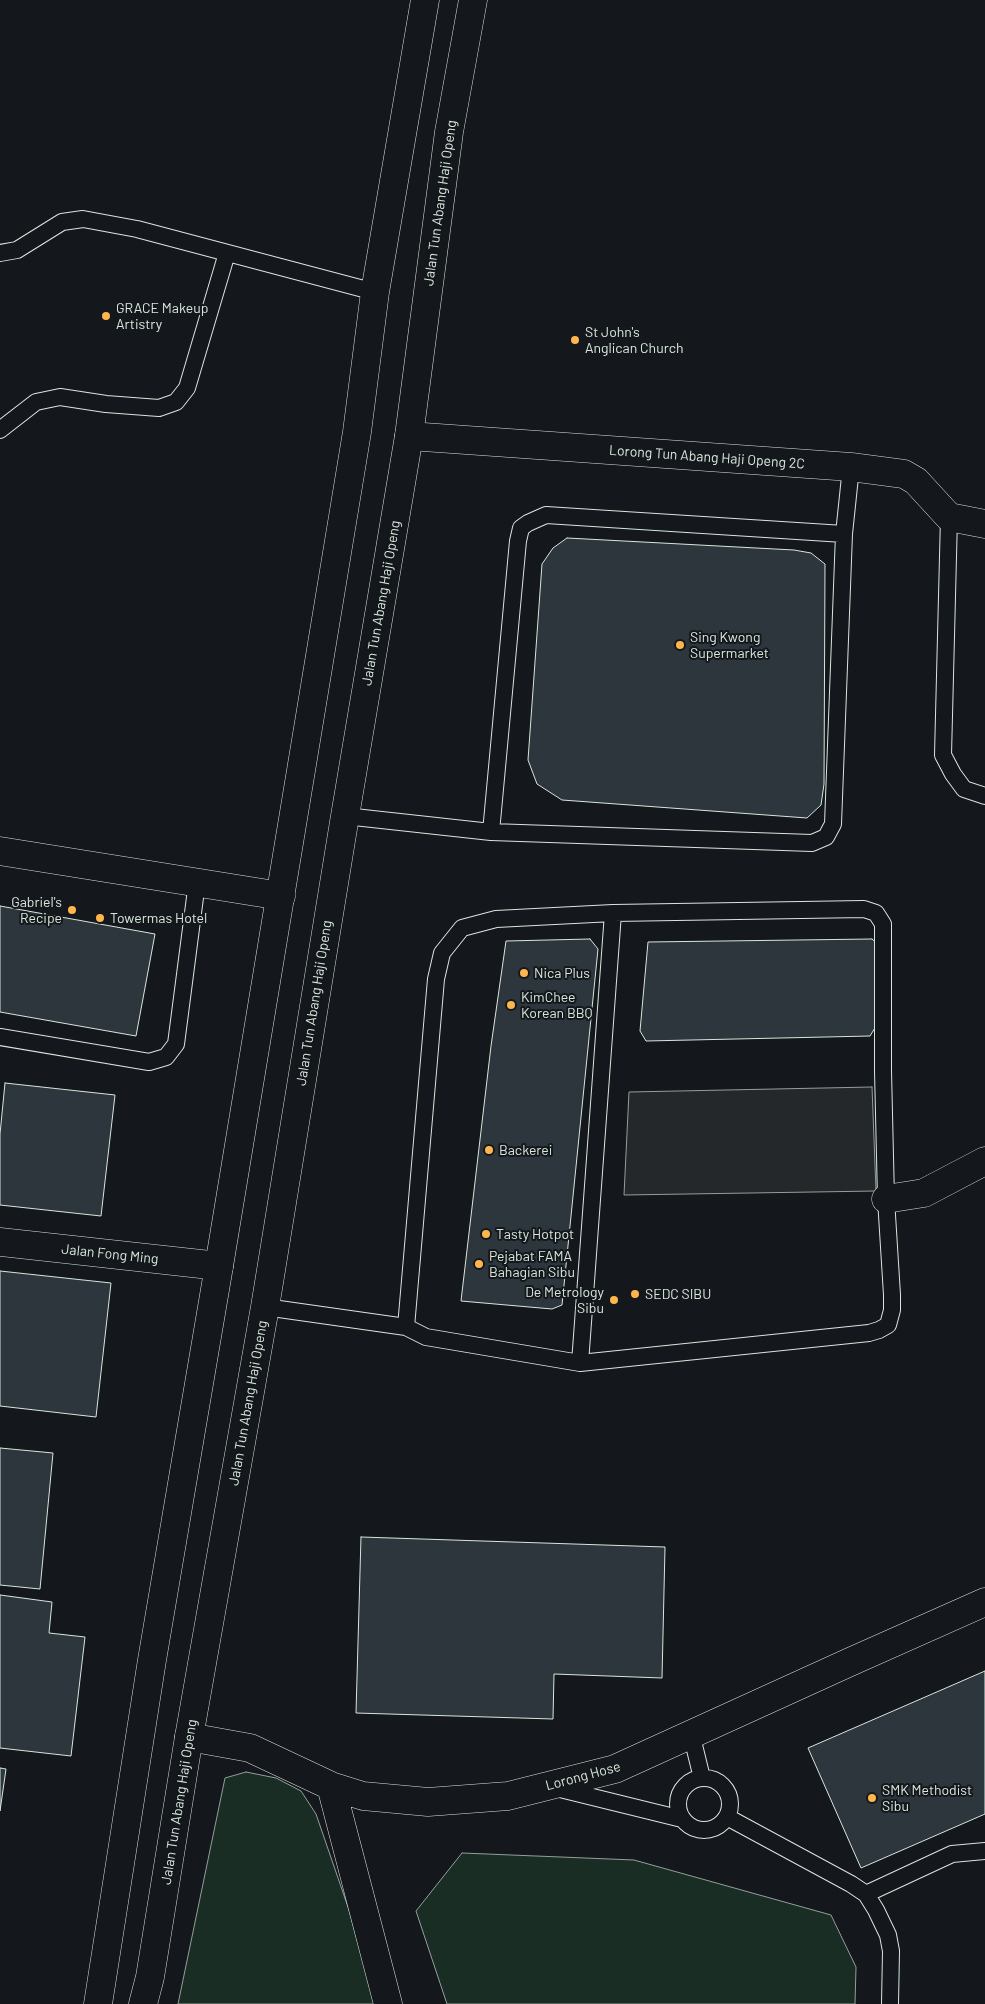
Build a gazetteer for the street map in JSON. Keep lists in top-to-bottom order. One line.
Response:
{"streets":{"main road":["Jalan Tun Abang Haji Openg","Lorong Tun Abang Haji Openg 2C","Jalan Fong Ming","Lorong Hose"]},"crossings":[["Jalan Tun Abang Haji Openg","Lorong Tun Abang Haji Openg 2C"],["Jalan Tun Abang Haji Openg","Lorong Hose"]],"places":["GRACE Makeup Artistry","St John's Anglican Church","Sing Kwong Supermarket","Gabriel's Recipe","Towermas Hotel","Nica Plus","KimChee Korean BBQ","Backerei","Tasty Hotpot","Pejabat FAMA Bahagian Sibu","SEDC SIBU","De Metrology Sibu","SMK Methodist Sibu"]}
